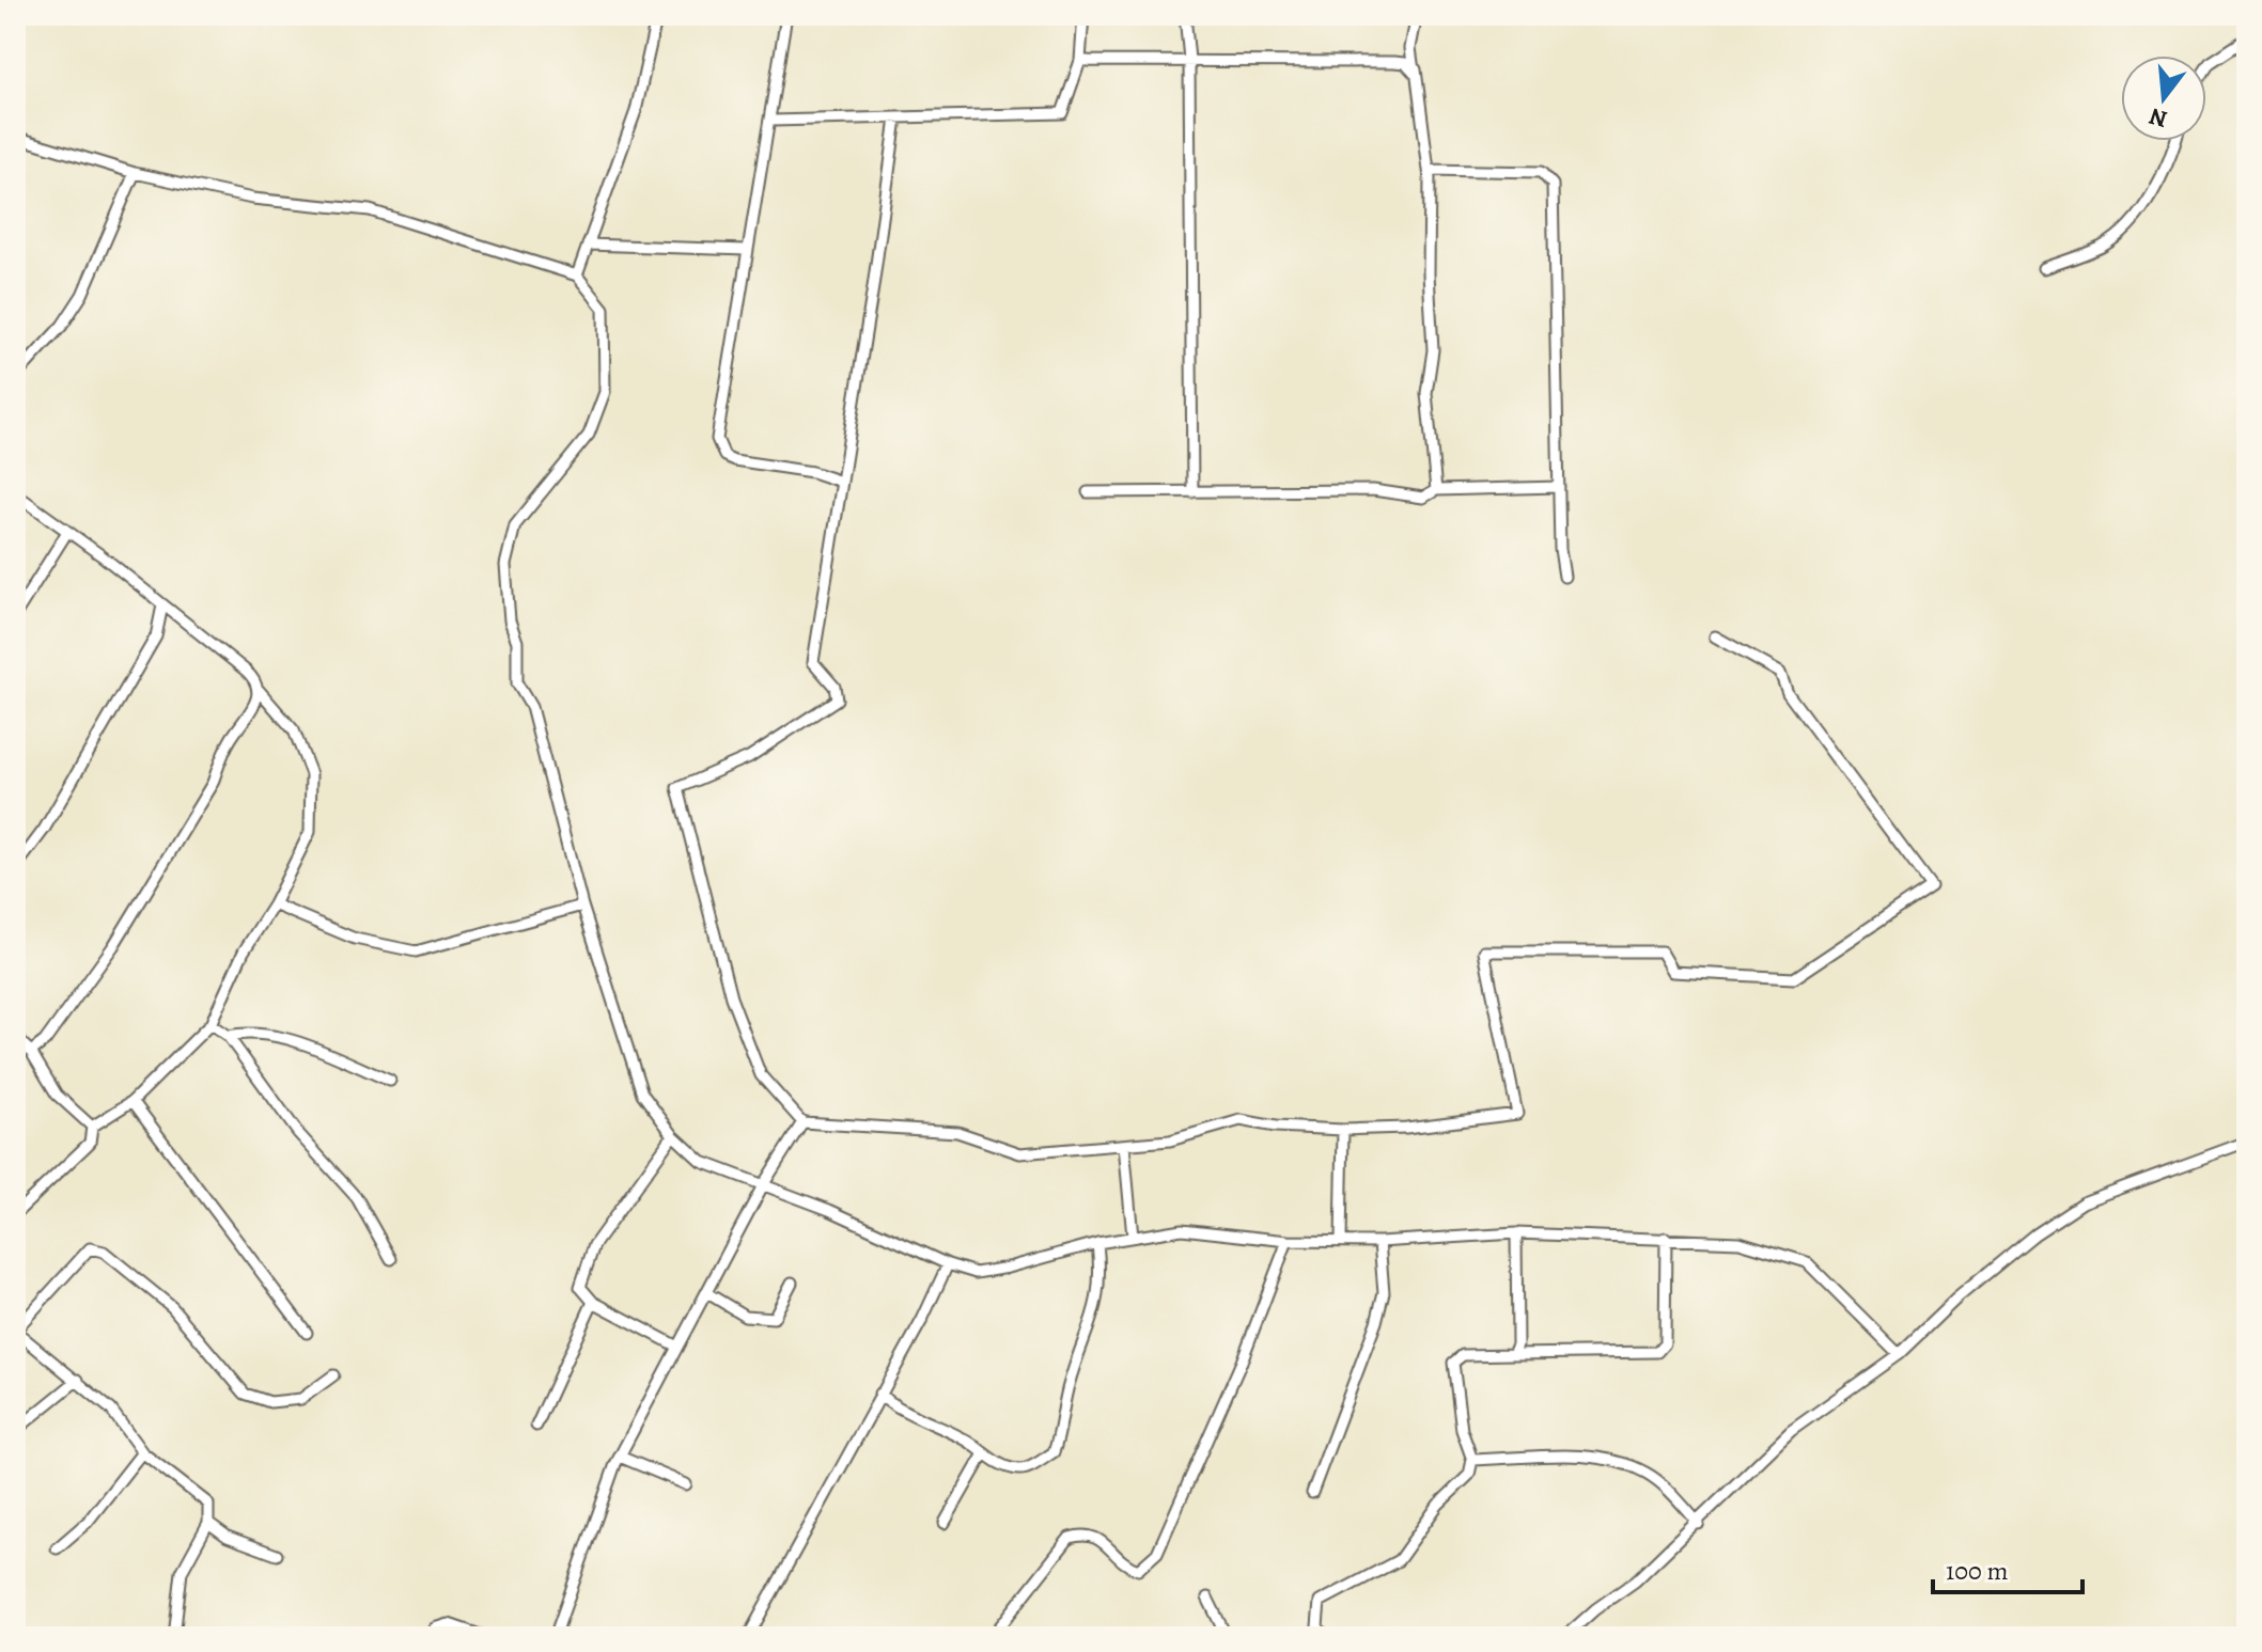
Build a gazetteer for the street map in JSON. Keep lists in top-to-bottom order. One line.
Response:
{"scale_bar":"100 m","north":"bottom"}
